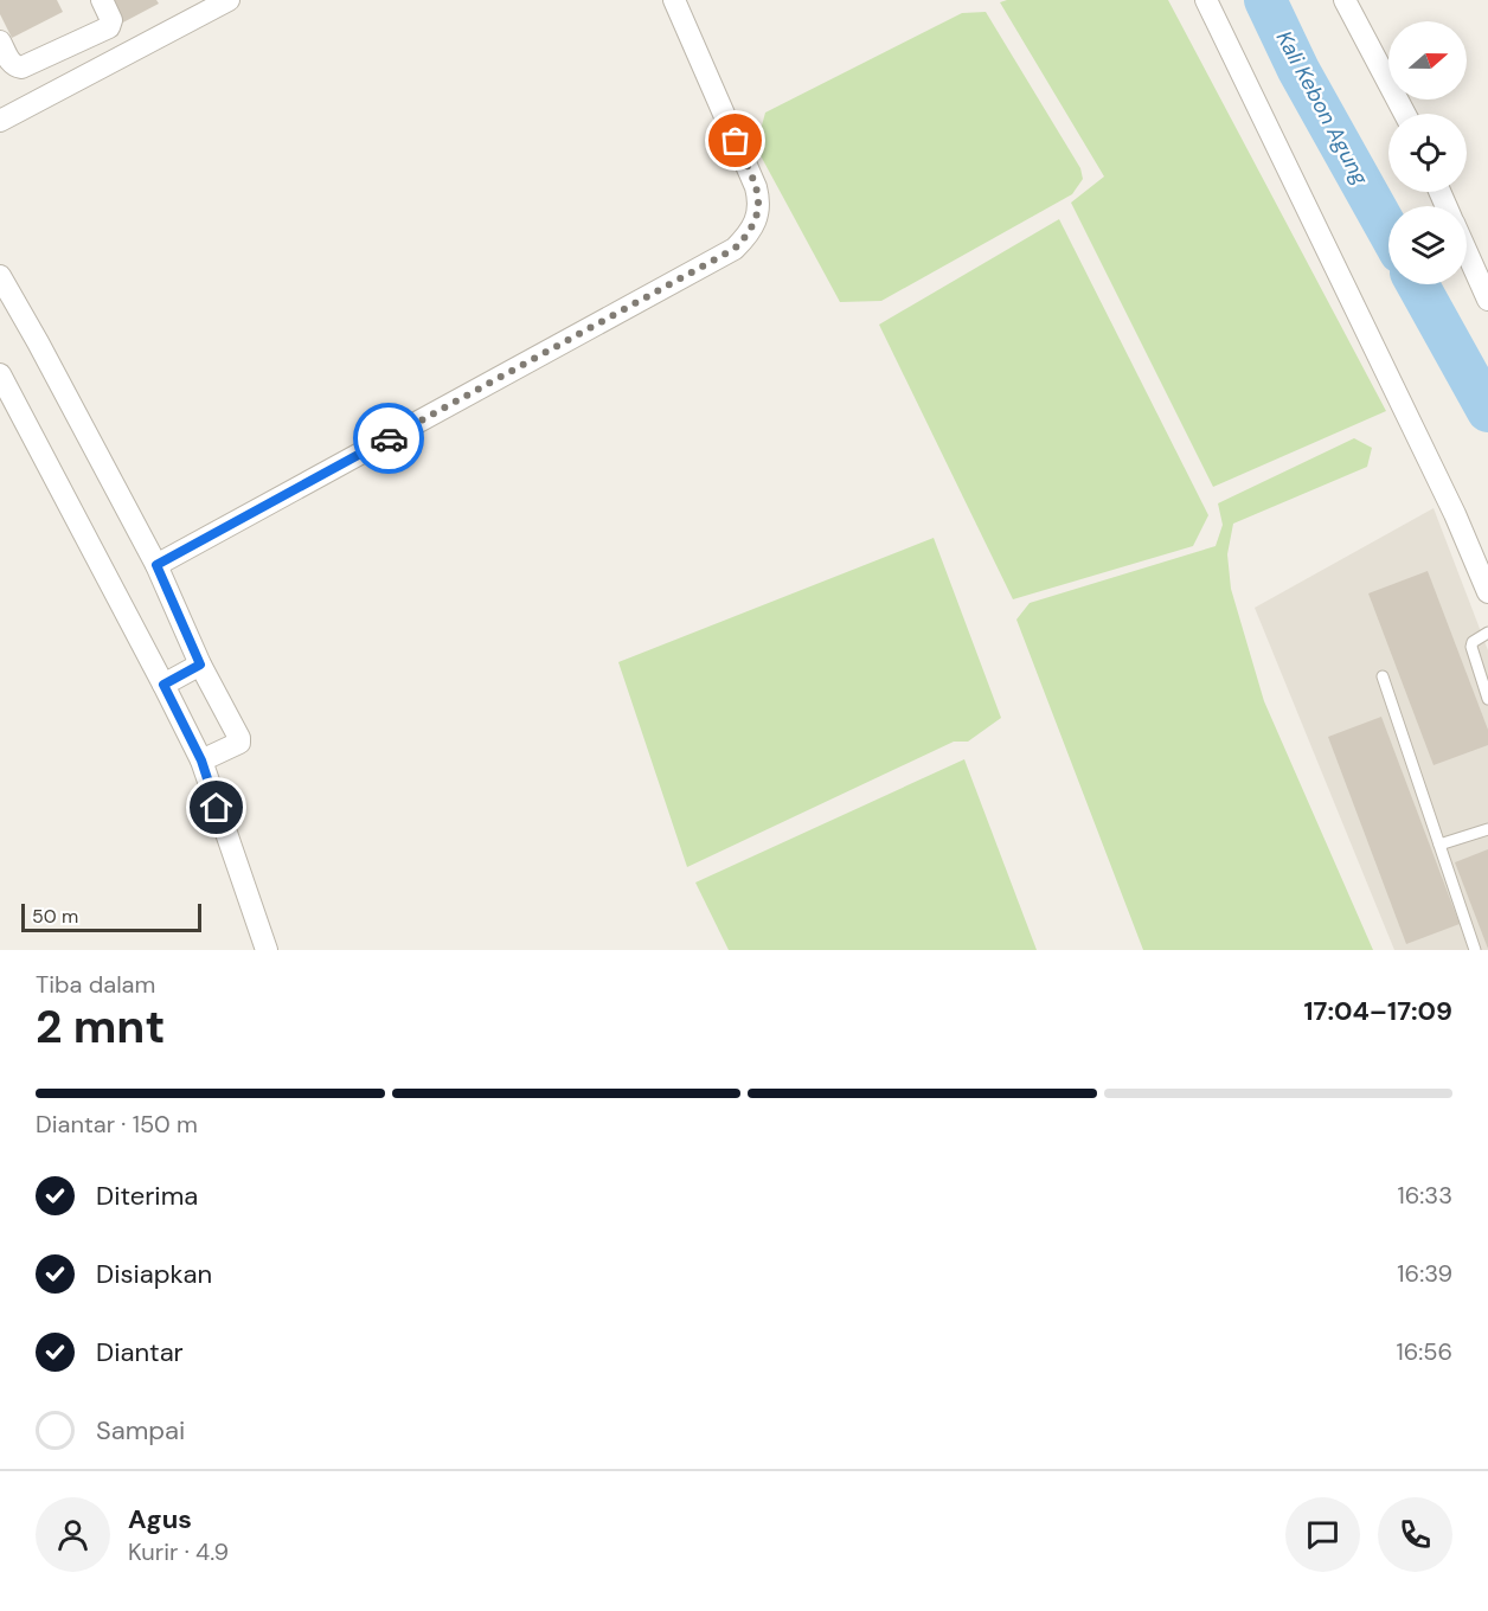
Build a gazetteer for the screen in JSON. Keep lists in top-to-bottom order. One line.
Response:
{"water":["Kali Kebon Agung"],"scale_bar":"50 m","north":"right","page":{"scale":"50 m","heading":["2 mnt","Tiba dalam","17:04–17:09"],"panel":["Agus","Kurir · 4.9"],"bar":"Diantar · 150 m","list":[["Diterima","16:33"],["Disiapkan","16:39"],["Diantar","16:56"],"Sampai"]}}
